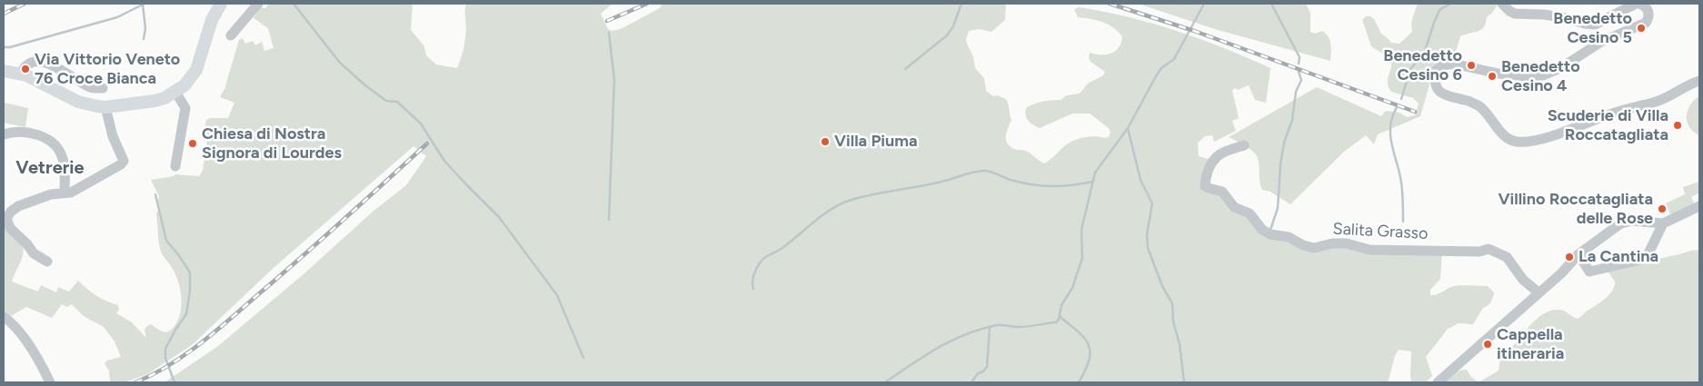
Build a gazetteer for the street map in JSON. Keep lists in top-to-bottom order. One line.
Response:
{"streets":{"street":["Salita Grasso"]},"districts":["Vetrerie"],"places":["Benedetto Cesino 5","Benedetto Cesino 6","Via Vittorio Veneto 76 Croce Bianca","Benedetto Cesino 4","Scuderie di Villa Roccatagliata","Villa Piuma","Chiesa di Nostra Signora di Lourdes","Villino Roccatagliata delle Rose","La Cantina","Cappella itineraria"]}
